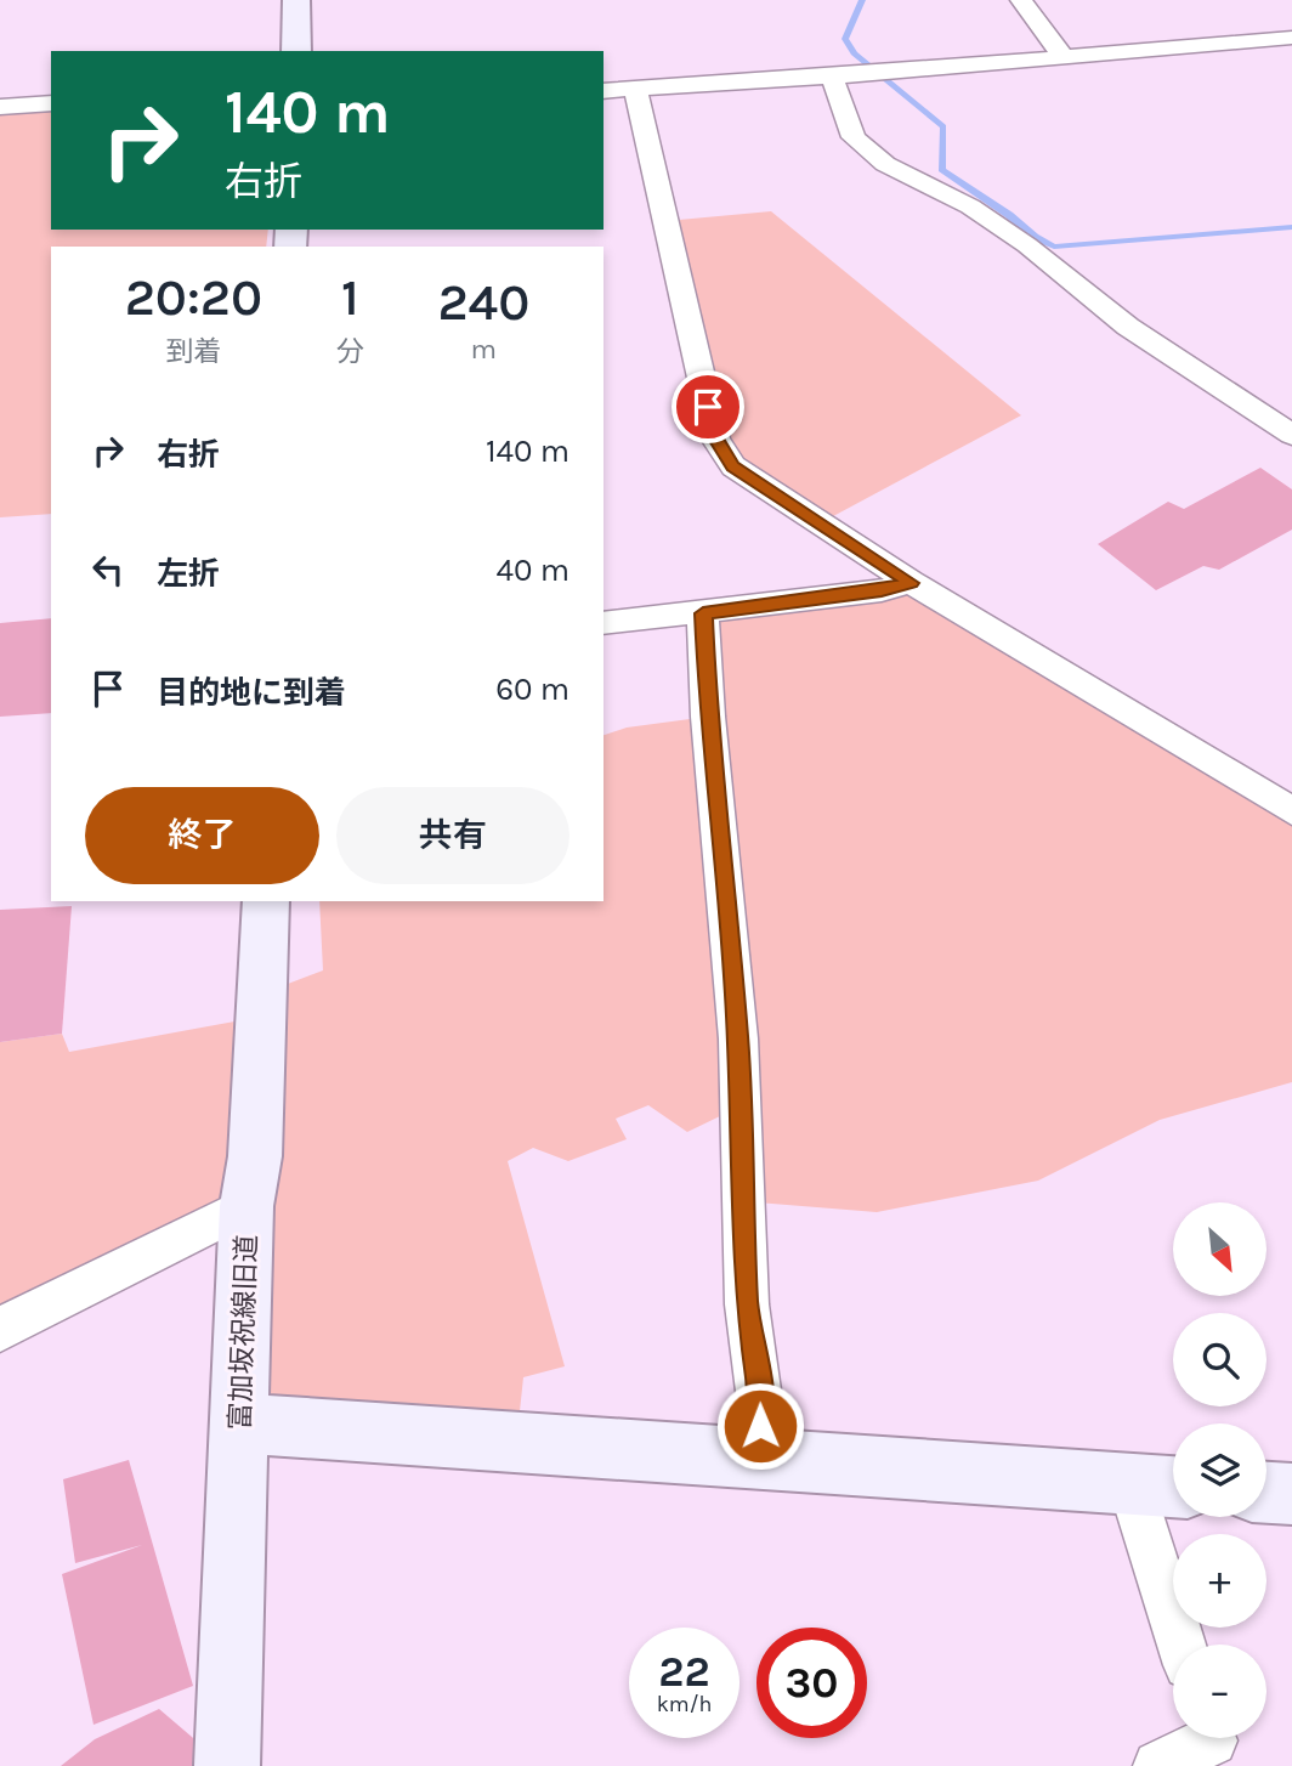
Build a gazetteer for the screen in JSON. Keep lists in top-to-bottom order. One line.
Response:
{"streets":{"street":["富加坂祝線旧道"]},"north":"bottom right","page":{"turn":["140 m","右折"],"eta":["20:20","到着","1","分","240","m"],"list":[{"name":"右折","value":"140 m"},{"name":"左折","value":"40 m"},{"name":"目的地に到着","value":"60 m"}],"buttons":["終了","共有"],"map_buttons":["+","−"],"speed":"22 km/h","limit":"30"}}
